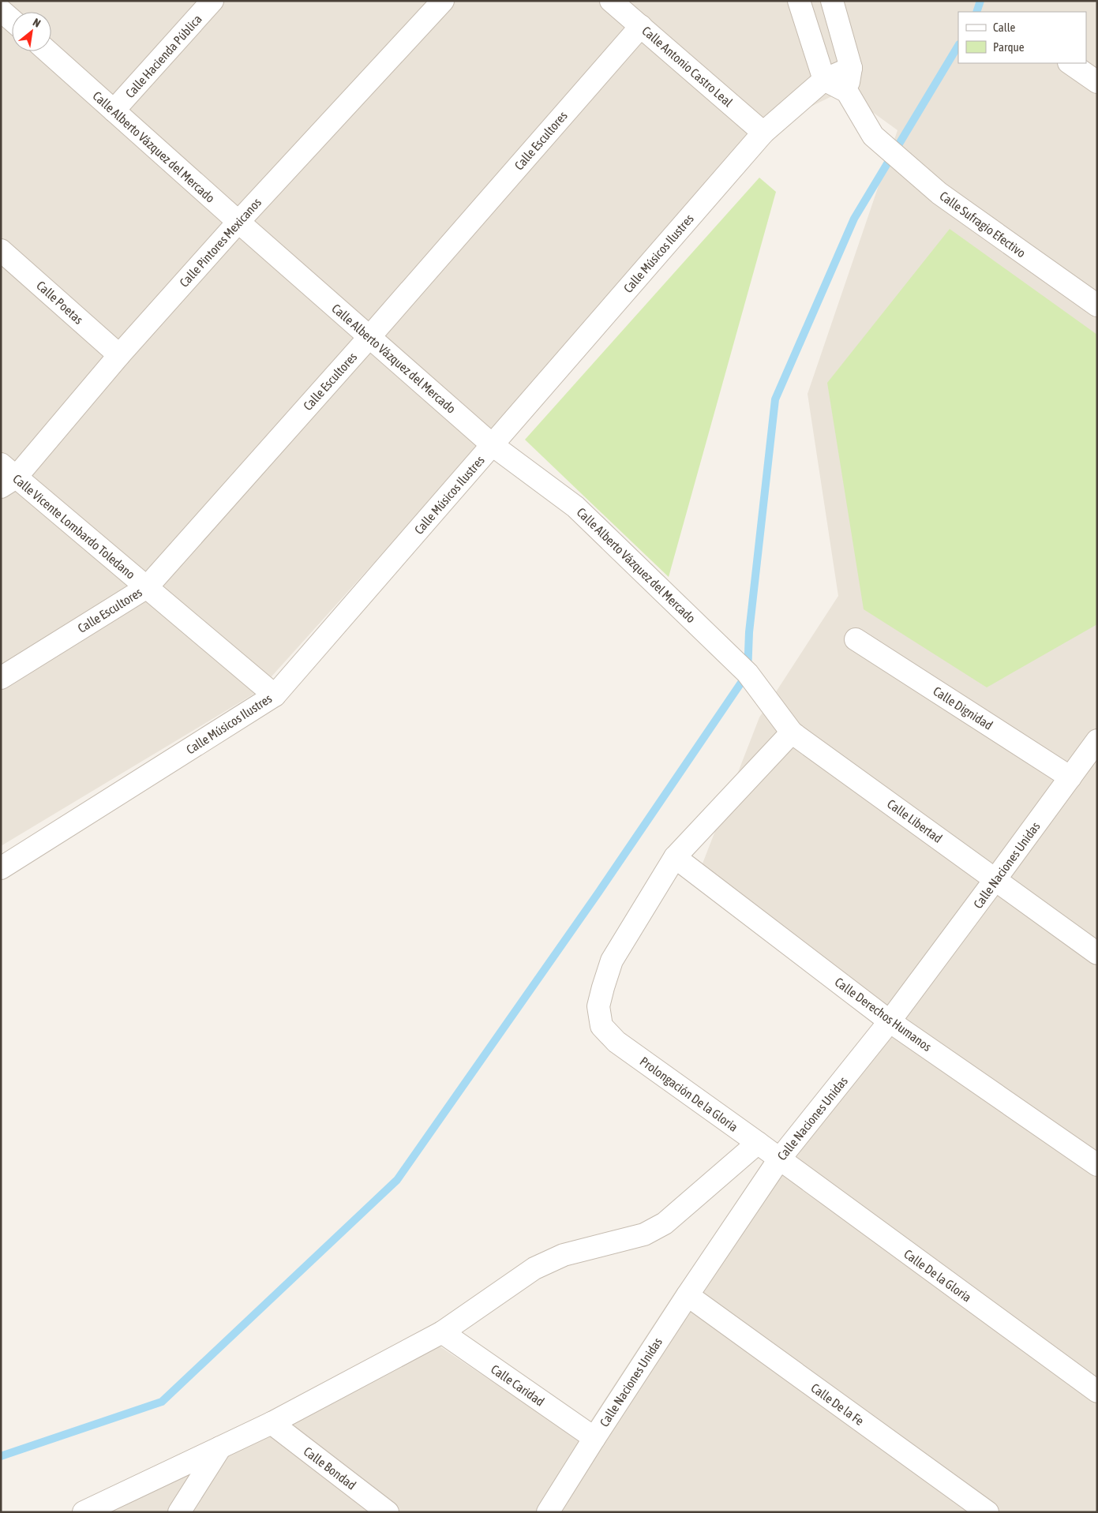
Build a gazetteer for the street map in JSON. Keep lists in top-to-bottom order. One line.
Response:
{"streets":{"street":["Calle Hacienda Pública","Calle Antonio Castro Leal","Calle Escultores","Calle Alberto Vázquez del Mercado","Calle Sufragio Efectivo","Calle Pintores Mexicanos","Calle Músicos Ilustres","Calle Poetas","Calle Vicente Lombardo Toledano","Calle Dignidad","Calle Libertad","Calle Naciones Unidas","Calle Derechos Humanos","Prolongación De la Gloria","Calle De la Gloria","Calle Caridad","Calle De la Fe","Calle Bondad"]},"crossings":[["Calle Hacienda Pública","Calle Alberto Vázquez del Mercado"],["Calle Antonio Castro Leal","Calle Escultores"],["Calle Antonio Castro Leal","Calle Músicos Ilustres"],["Calle Escultores","Calle Alberto Vázquez del Mercado"],["Calle Escultores","Calle Vicente Lombardo Toledano"],["Calle Alberto Vázquez del Mercado","Calle Pintores Mexicanos"],["Calle Alberto Vázquez del Mercado","Calle Músicos Ilustres"],["Calle Alberto Vázquez del Mercado","Calle Libertad"],["Calle Pintores Mexicanos","Calle Poetas"],["Calle Pintores Mexicanos","Calle Vicente Lombardo Toledano"],["Calle Músicos Ilustres","Calle Vicente Lombardo Toledano"],["Calle Dignidad","Calle Naciones Unidas"],["Calle Libertad","Calle Naciones Unidas"],["Calle Naciones Unidas","Calle Derechos Humanos"],["Calle Naciones Unidas","Prolongación De la Gloria"],["Calle Naciones Unidas","Calle De la Gloria"],["Calle Naciones Unidas","Calle Caridad"],["Calle Naciones Unidas","Calle De la Fe"],["Calle Derechos Humanos","Prolongación De la Gloria"],["Prolongación De la Gloria","Calle De la Gloria"]],"legend":["Calle","Parque"],"north":"top right"}
